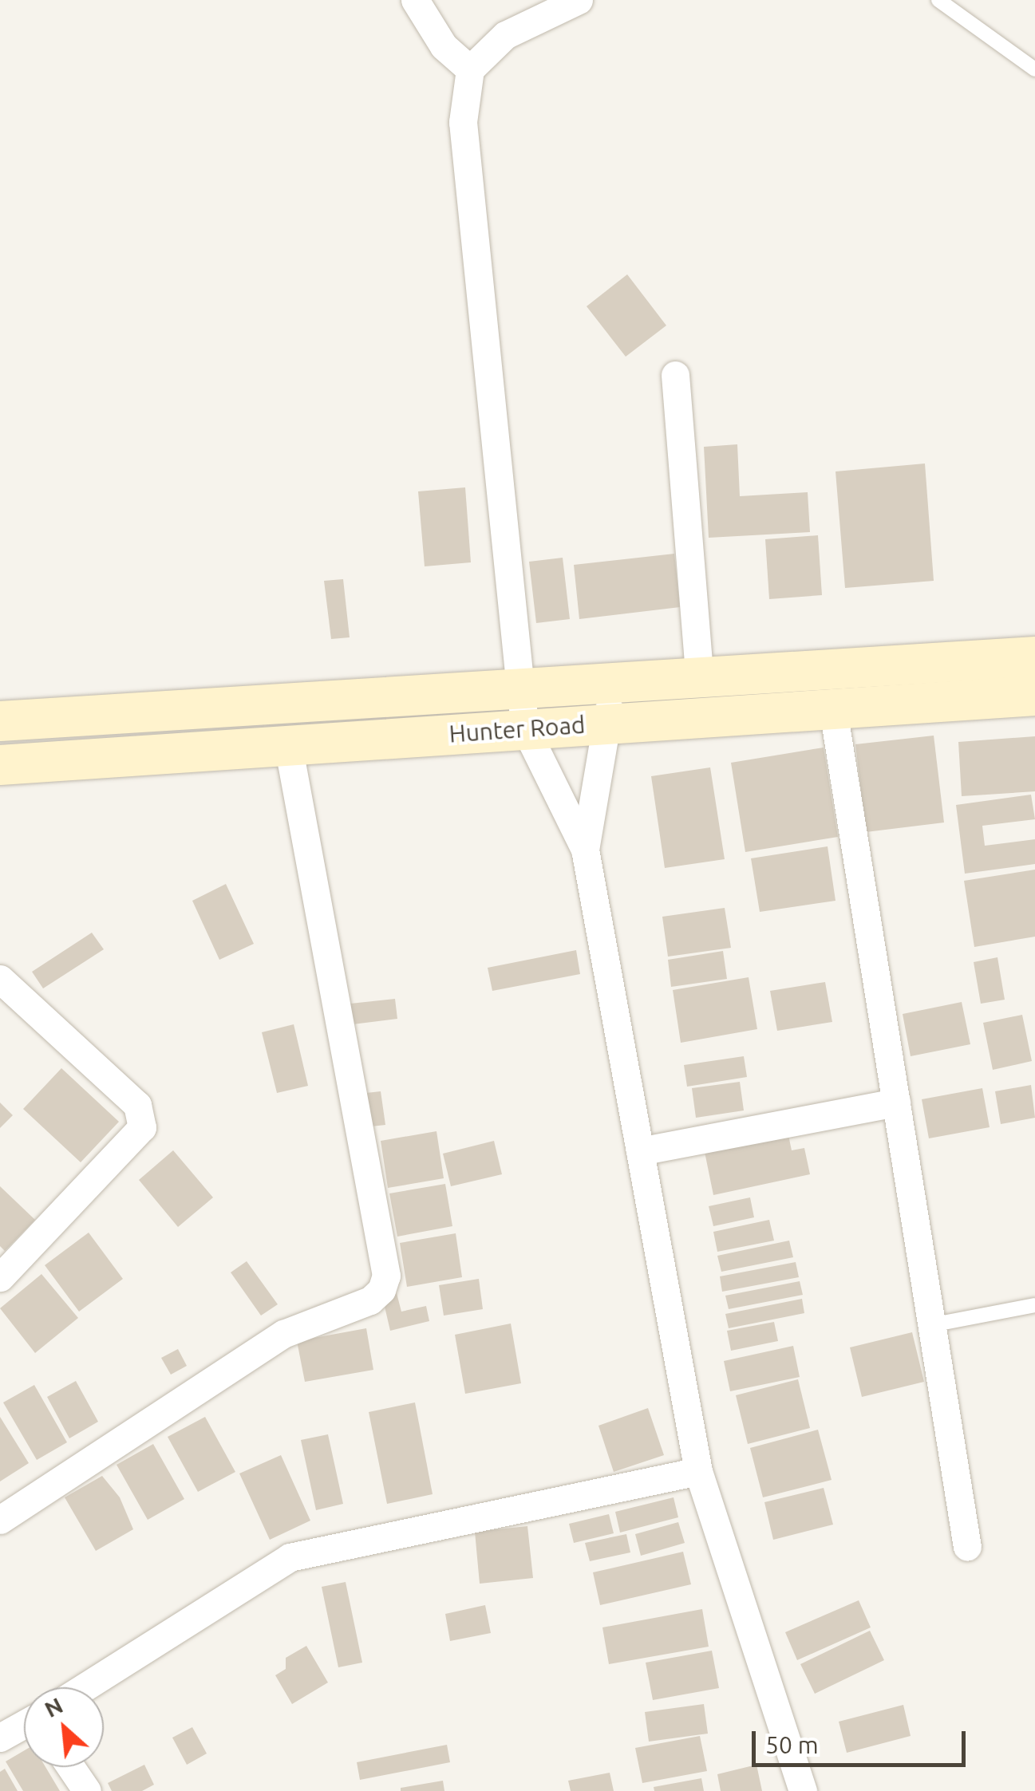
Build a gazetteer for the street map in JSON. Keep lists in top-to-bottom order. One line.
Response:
{"streets":{"main road":["Hunter Road"]},"scale_bar":"50 m","north":"top left"}
